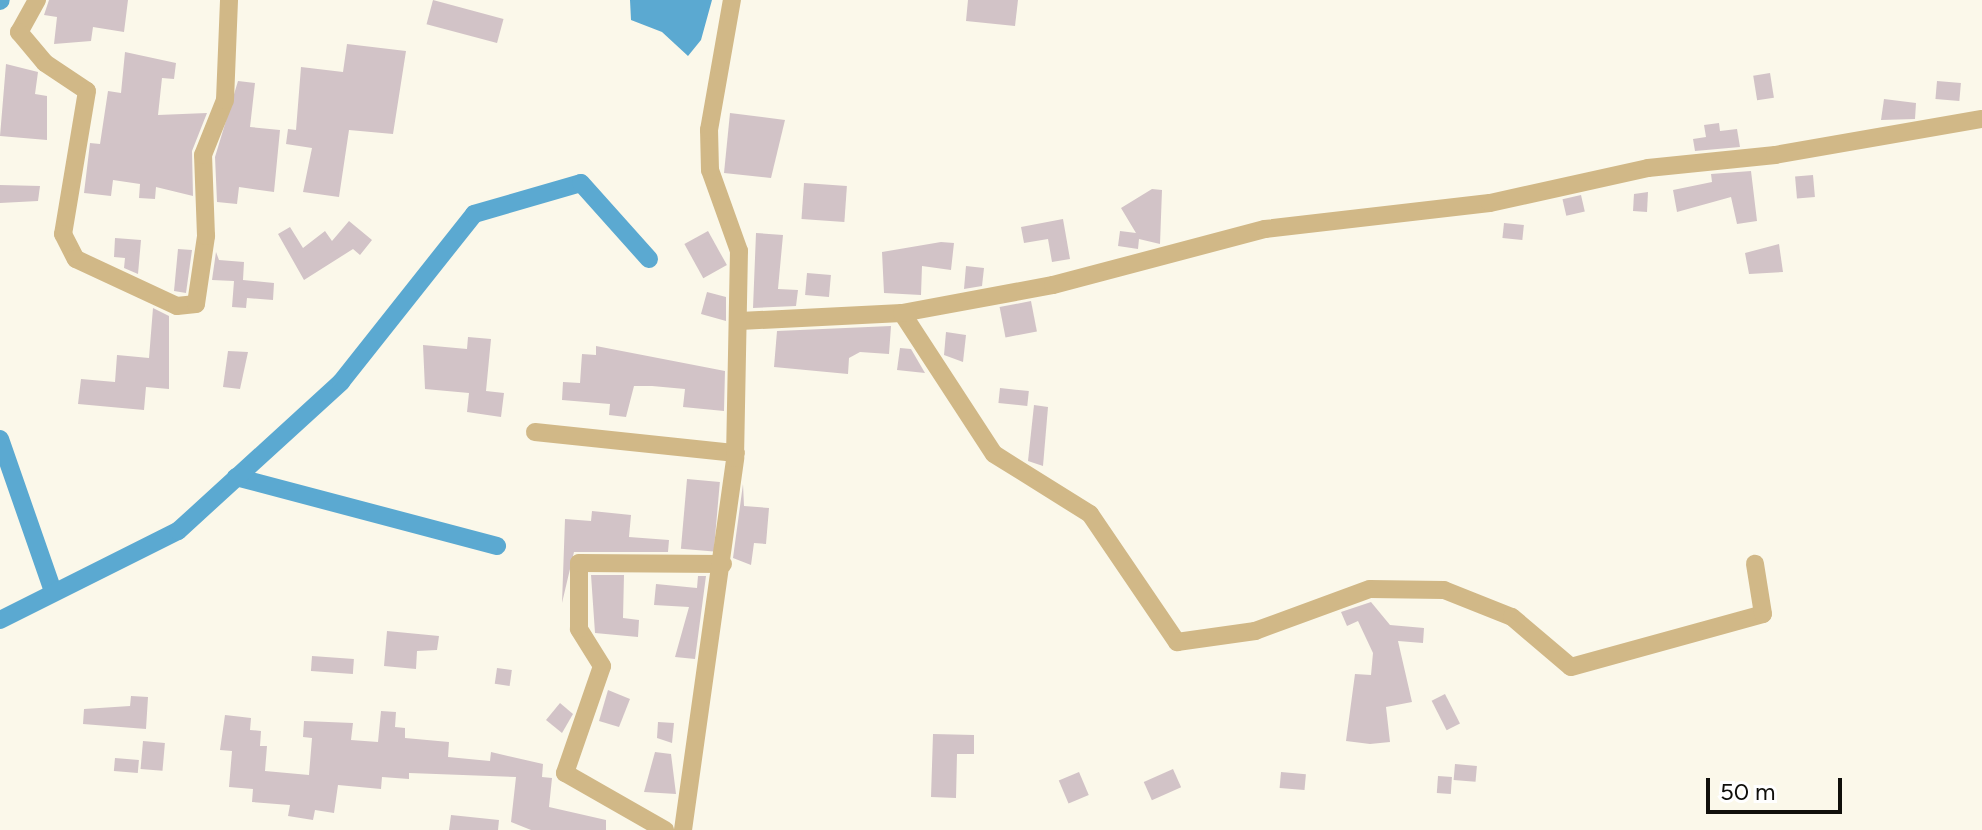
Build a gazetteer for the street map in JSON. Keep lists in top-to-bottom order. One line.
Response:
{"scale_bar":"50 m"}
